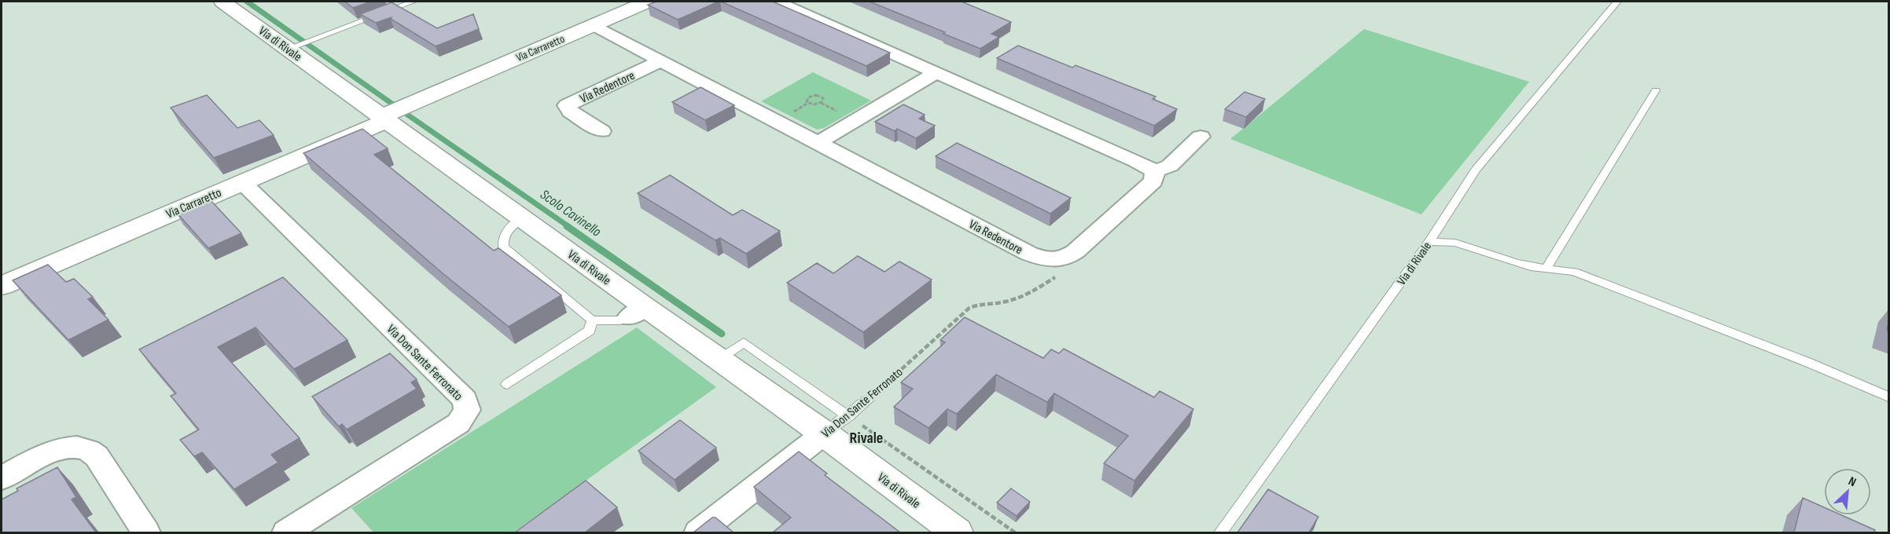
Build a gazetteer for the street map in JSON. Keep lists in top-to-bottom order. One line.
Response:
{"streets":{"street":["Via di Rivale","Via Carraretto","Via Redentore","Via Don Sante Ferronato"]},"crossings":[["Via di Rivale","Via Carraretto"],["Via di Rivale","Via Don Sante Ferronato"],["Via Carraretto","Via Redentore"],["Via Carraretto","Via Don Sante Ferronato"]],"districts":["Rivale"],"water":["Scolo Cavinello"],"north":"top right"}
